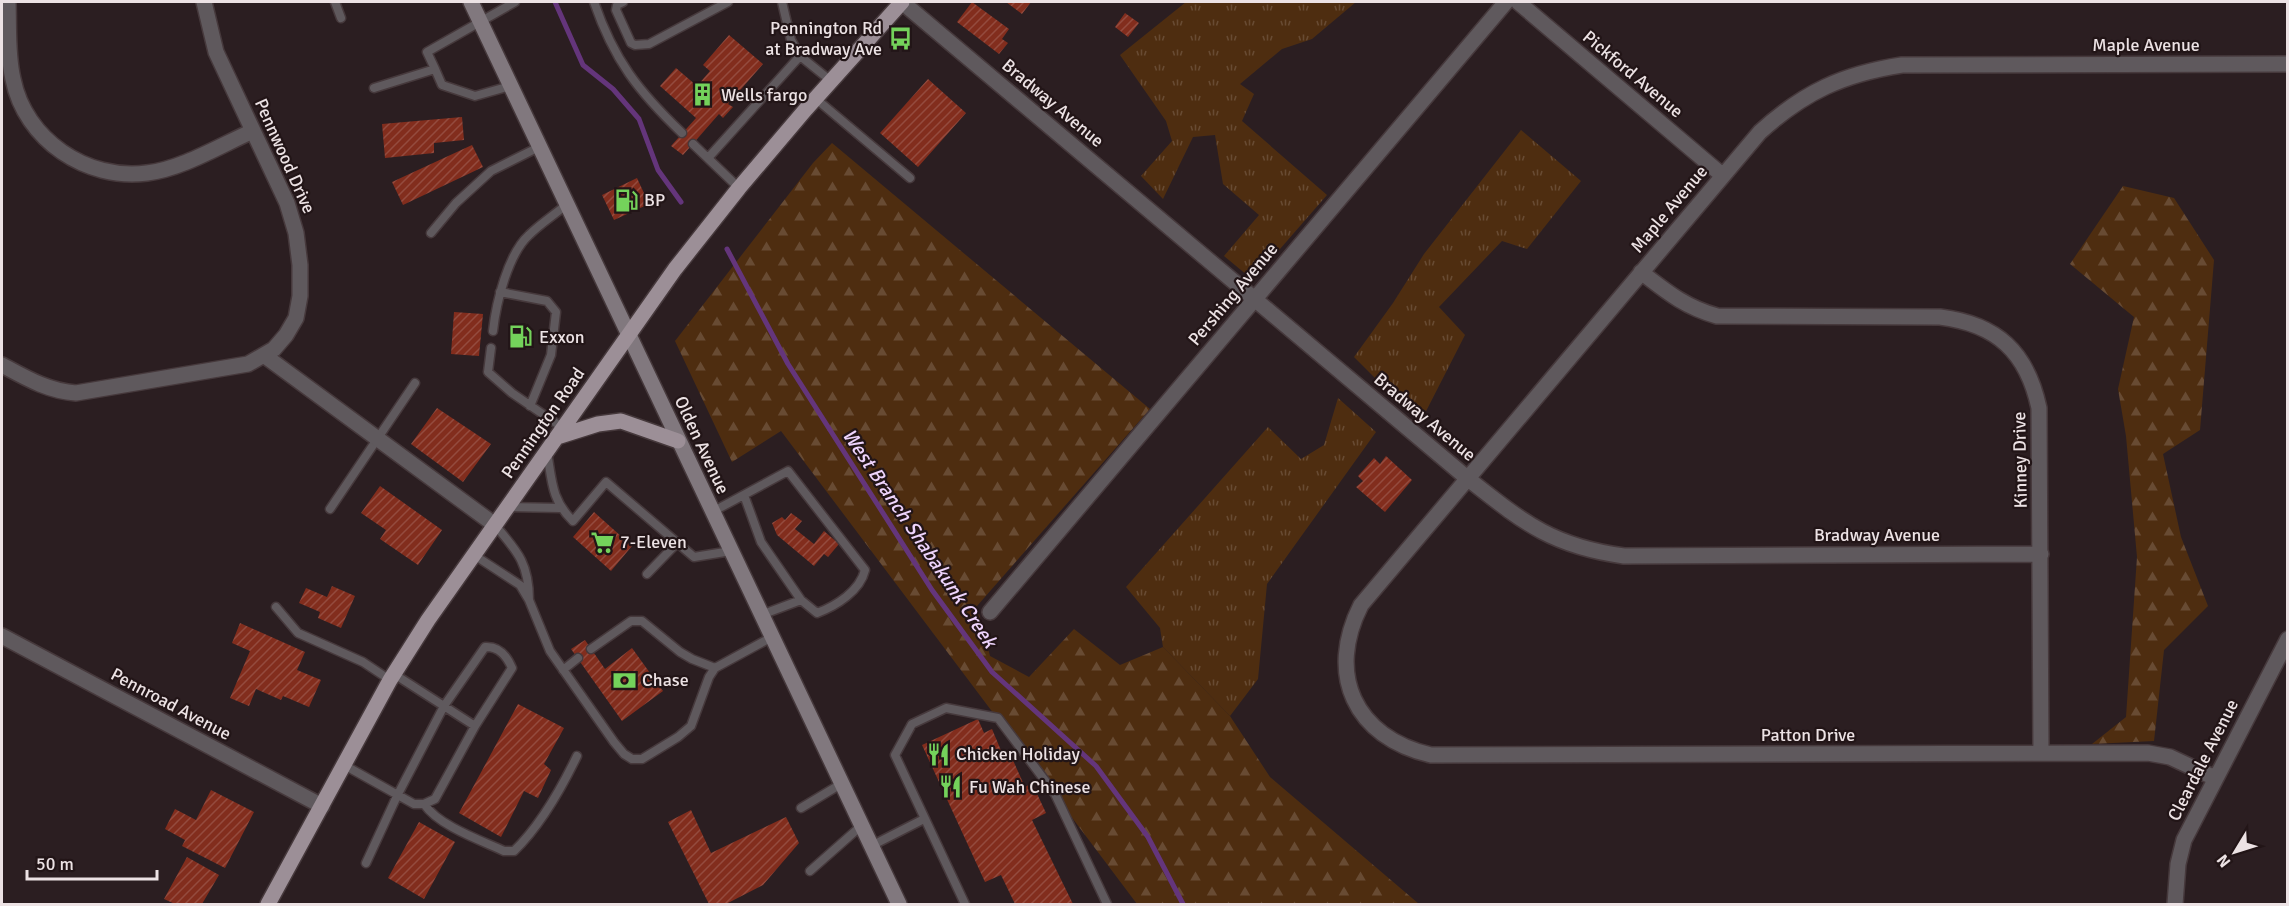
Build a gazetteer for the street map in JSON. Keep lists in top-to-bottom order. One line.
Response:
{"streets":{"main road":["Pennington Road","Olden Avenue"],"street":["Maple Avenue","Pickford Avenue","Bradway Avenue","Pennwood Drive","Pershing Avenue","Kinney Drive","Pennroad Avenue","Patton Drive","Cleardale Avenue"]},"crossings":[["Maple Avenue","Pickford Avenue"],["Maple Avenue","Bradway Avenue"],["Maple Avenue","Kinney Drive"],["Maple Avenue","Patton Drive"],["Bradway Avenue","Pershing Avenue"],["Bradway Avenue","Pennington Road"],["Bradway Avenue","Kinney Drive"],["Pennington Road","Olden Avenue"],["Pennington Road","Pennroad Avenue"],["Kinney Drive","Patton Drive"],["Patton Drive","Cleardale Avenue"]],"water":["West Branch Shabakunk Creek"],"places":{"bus stop":["Pennington Rd at Bradway Ave"],"building":["Wells fargo"],"fuel station":["BP","Exxon"],"supermarket":["7-Eleven"],"bank":["Chase"],"restaurant":["Chicken Holiday","Fu Wah Chinese"]},"scale_bar":"50 m","north":"bottom left"}
